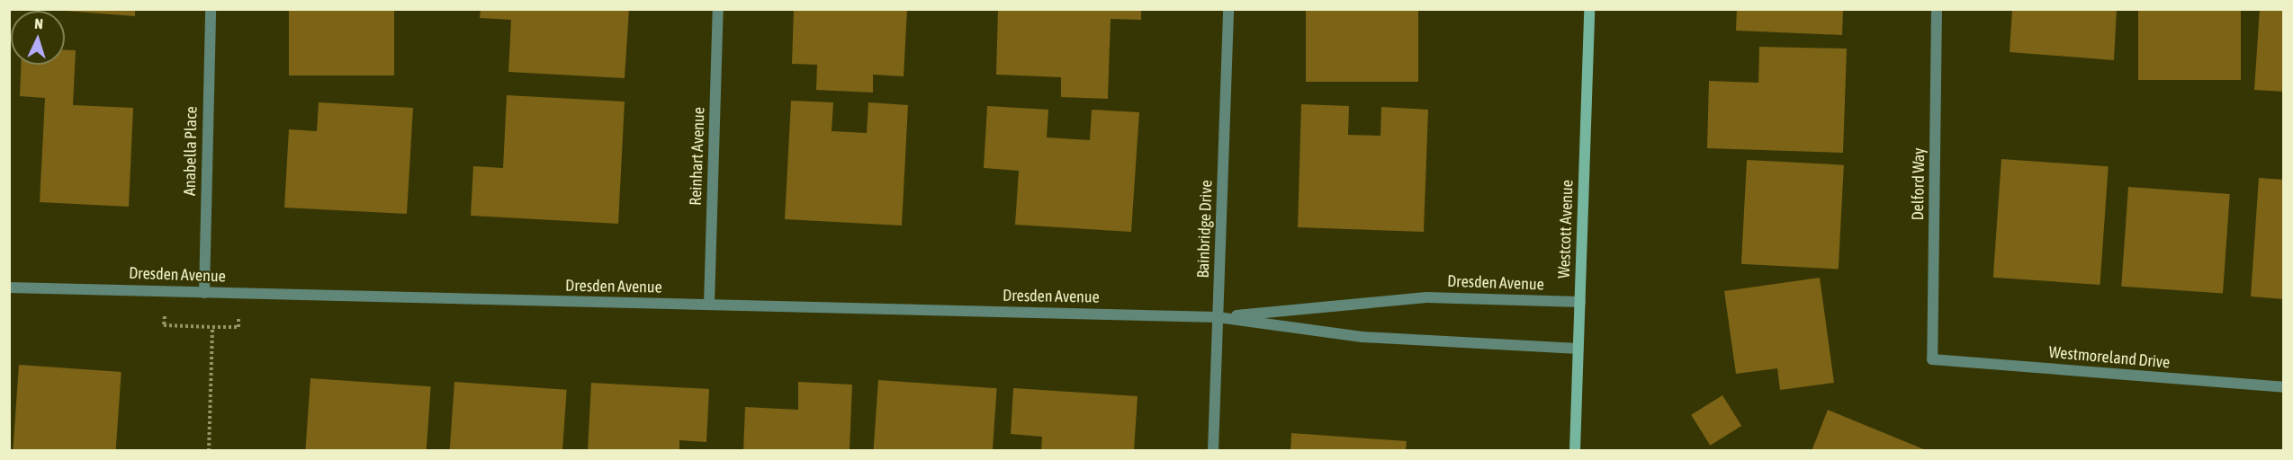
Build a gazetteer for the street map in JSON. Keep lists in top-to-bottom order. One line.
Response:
{"streets":{"street":["Anabella Place","Reinhart Avenue","Delford Way","Bainbridge Drive","Westcott Avenue","Dresden Avenue","Westmoreland Drive"]},"crossings":[["Anabella Place","Dresden Avenue"],["Reinhart Avenue","Dresden Avenue"],["Delford Way","Westmoreland Drive"],["Bainbridge Drive","Dresden Avenue"],["Westcott Avenue","Dresden Avenue"]],"north":"top"}
